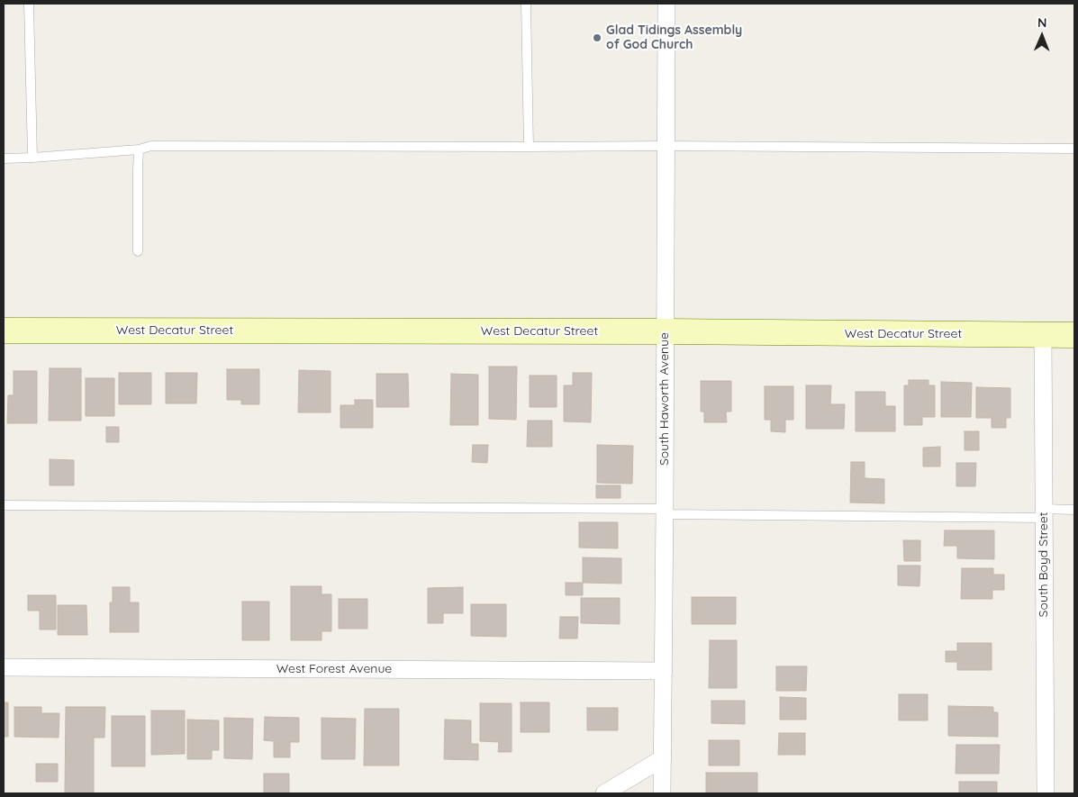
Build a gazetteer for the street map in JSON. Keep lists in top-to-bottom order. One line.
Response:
{"streets":{"street":["West Decatur Street","South Haworth Avenue","South Boyd Street","West Forest Avenue"]},"crossings":[["West Decatur Street","South Haworth Avenue"],["West Decatur Street","South Boyd Street"],["South Haworth Avenue","West Forest Avenue"]],"places":["Glad Tidings Assembly of God Church"],"north":"top"}
